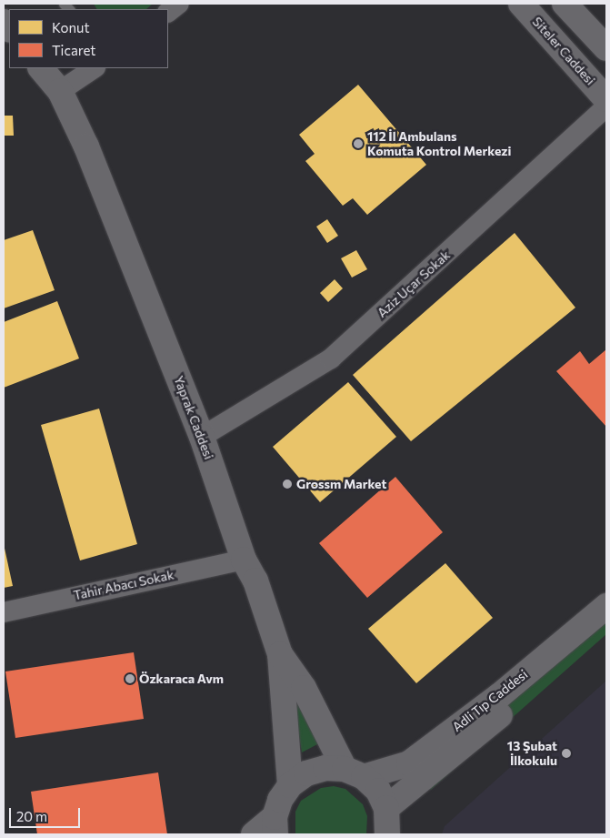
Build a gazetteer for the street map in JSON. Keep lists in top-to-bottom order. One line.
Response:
{"streets":{"street":["Siteler Caddesi","Aziz Uçar Sokak","Yaprak Caddesi","Tahir Abacı Sokak","Adli Tıp Caddesi"]},"crossings":[["Aziz Uçar Sokak","Yaprak Caddesi"],["Yaprak Caddesi","Tahir Abacı Sokak"],["Yaprak Caddesi","Adli Tıp Caddesi"]],"places":["112 İl Ambulans Komuta Kontrol Merkezi","Grossm Market","Özkaraca Avm","13 Şubat İlkokulu"],"legend":["Konut","Ticaret"],"scale_bar":"20 m"}
